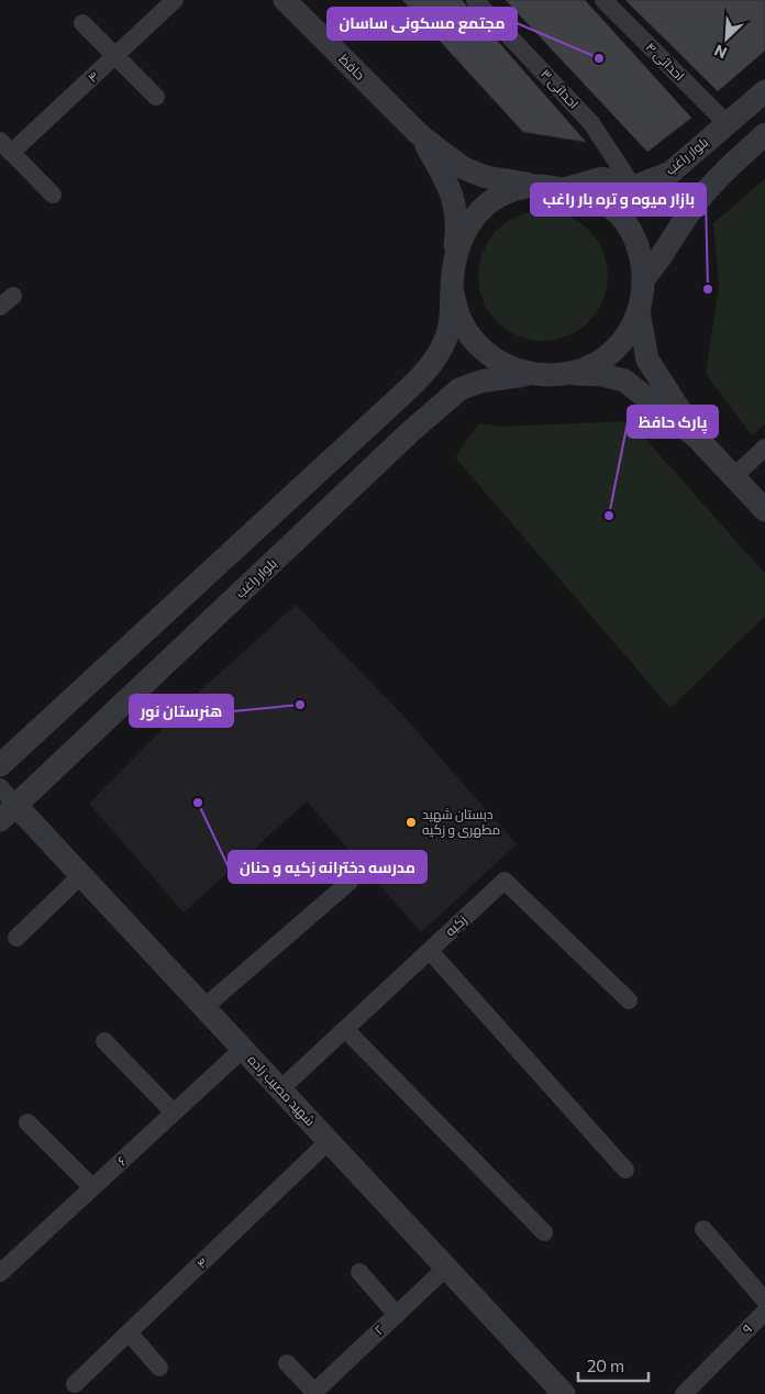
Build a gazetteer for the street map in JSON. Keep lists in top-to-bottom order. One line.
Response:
{"streets":{"street":["احداثی ۴","حافظ","۴","احداثی ۳","بلوار راغب","زکیه","شهید مصیب زاده","۶","۹","۲"]},"crossings":[["احداثی ۴","بلوار راغب"],["حافظ","بلوار راغب"],["۴","شهید مصیب زاده"],["احداثی ۳","بلوار راغب"],["بلوار راغب","شهید مصیب زاده"],["زکیه","شهید مصیب زاده"],["شهید مصیب زاده","۶"],["شهید مصیب زاده","۲"]],"places":["مجتمع مسکونی ساسان","بازار میوه و تره بار راغب","پارک حافظ","هنرستان نور","مدرسه دخترانه زکیه و حنان","دبستان شهید مطهری و زکیه"],"scale_bar":"20 m","north":"bottom left"}
